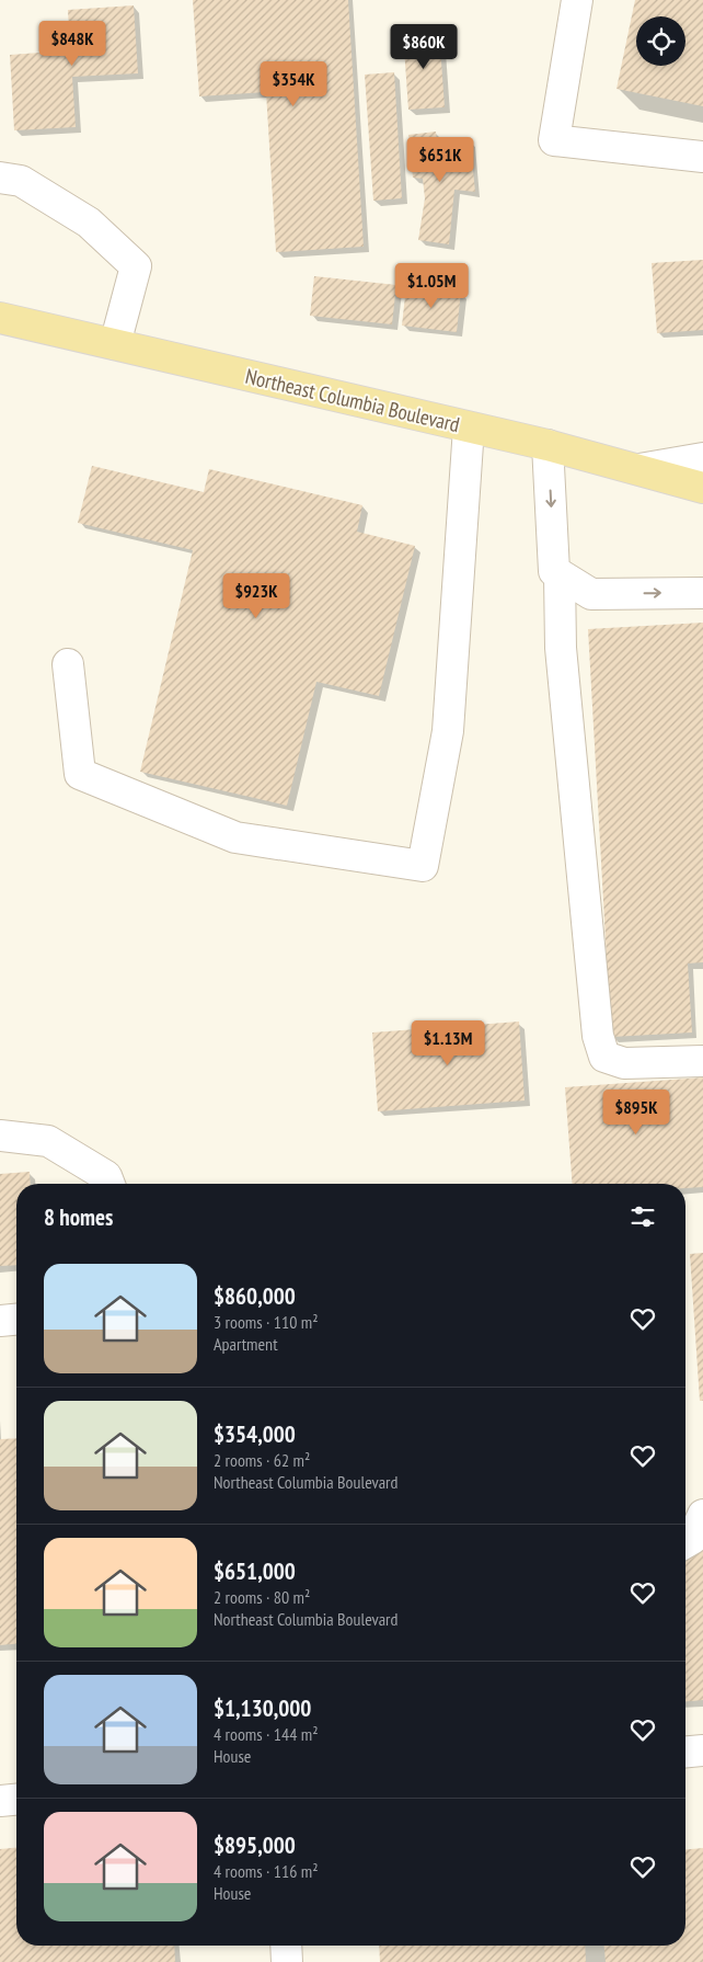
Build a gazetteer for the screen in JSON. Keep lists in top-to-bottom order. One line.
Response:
{"streets":{"main road":["Northeast Columbia Boulevard"]},"page":{"price":["$848K","$860K","$354K","$651K","$1.05M","$923K","$1.13M","$895K"],"heading":"8 homes","list":[{"name":"$860,000","note":"3 rooms · 110 m² · Apartment"},{"name":"$354,000","note":"2 rooms · 62 m² · Northeast Columbia Boulevard"},{"name":"$651,000","note":"2 rooms · 80 m² · Northeast Columbia Boulevard"},{"name":"$1,130,000","note":"4 rooms · 144 m² · House"},{"name":"$895,000","note":"4 rooms · 116 m² · House"}]}}
